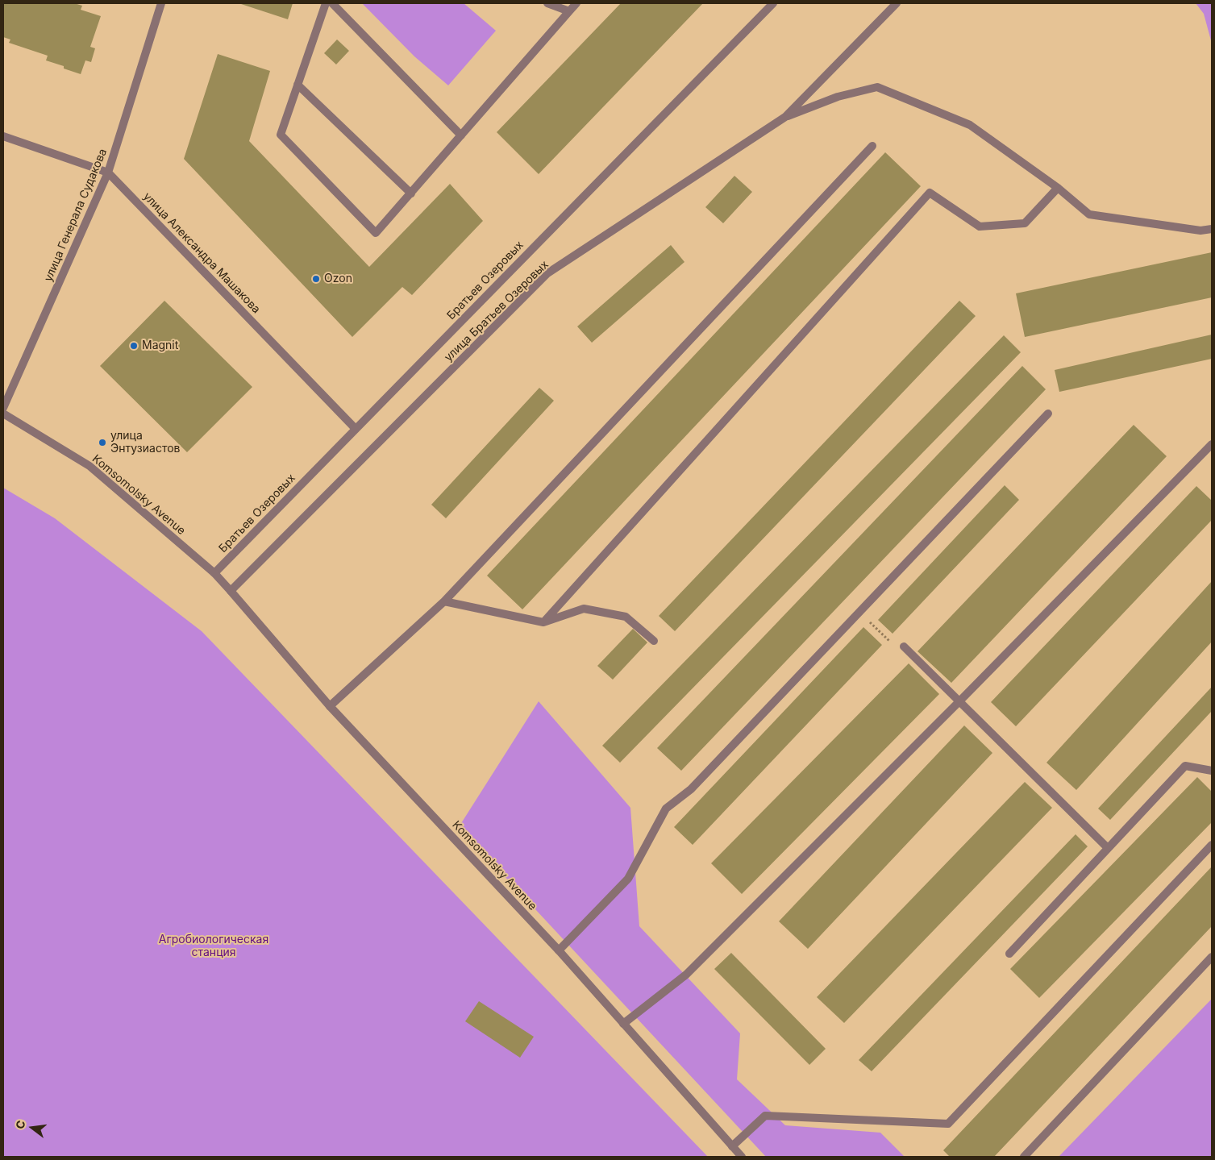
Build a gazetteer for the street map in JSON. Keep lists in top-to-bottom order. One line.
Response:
{"streets":{"street":["улица Генерала Судакова","улица Александра Машакова","Братьев Озеровых","улица Братьев Озеровых","Komsomolsky Avenue"]},"crossings":[["улица Генерала Судакова","улица Александра Машакова"],["улица Александра Машакова","Братьев Озеровых"],["Братьев Озеровых","Komsomolsky Avenue"],["улица Братьев Озеровых","Komsomolsky Avenue"]],"parks":["Агробиологическая станция"],"places":["Ozon","Magnit","улица Энтузиастов"],"north":"left"}
